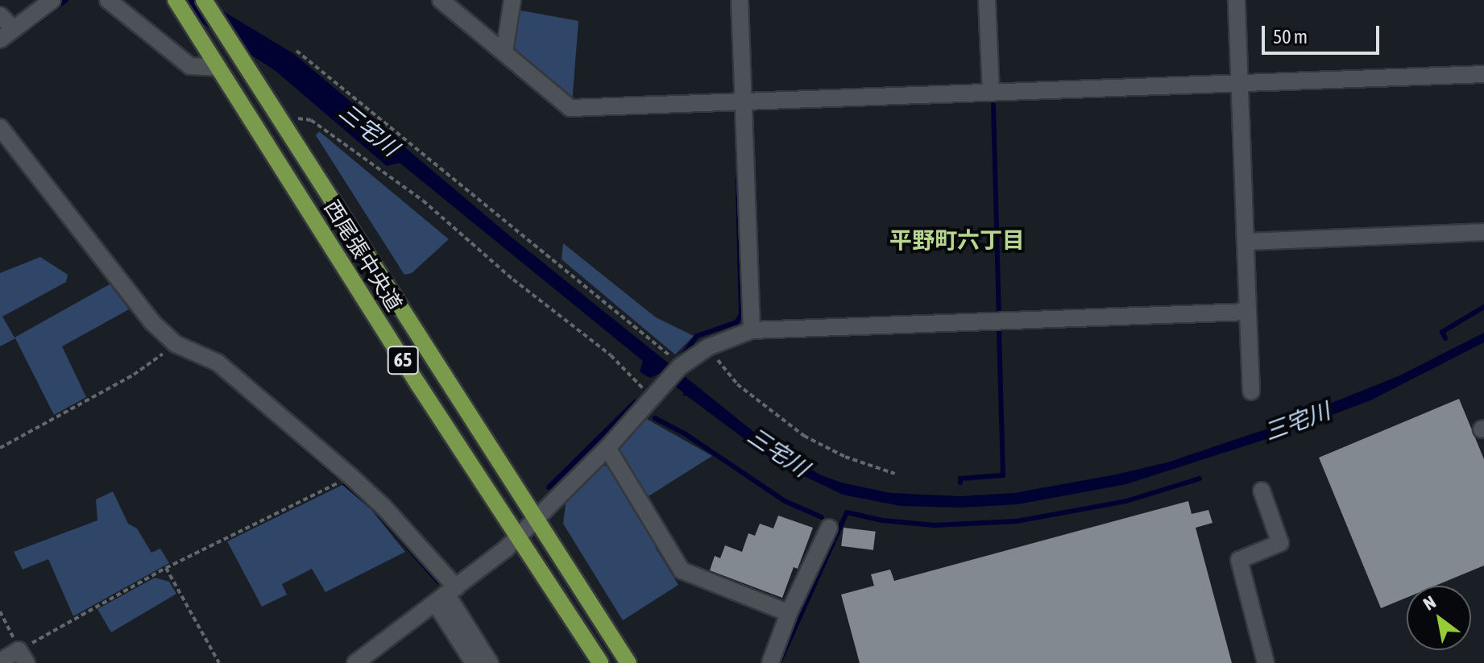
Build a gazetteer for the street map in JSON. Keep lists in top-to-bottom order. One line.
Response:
{"streets":{"main road":["西尾張中央道","65"]},"districts":["平野町六丁目"],"water":["三宅川"],"scale_bar":"50 m","north":"top left"}
